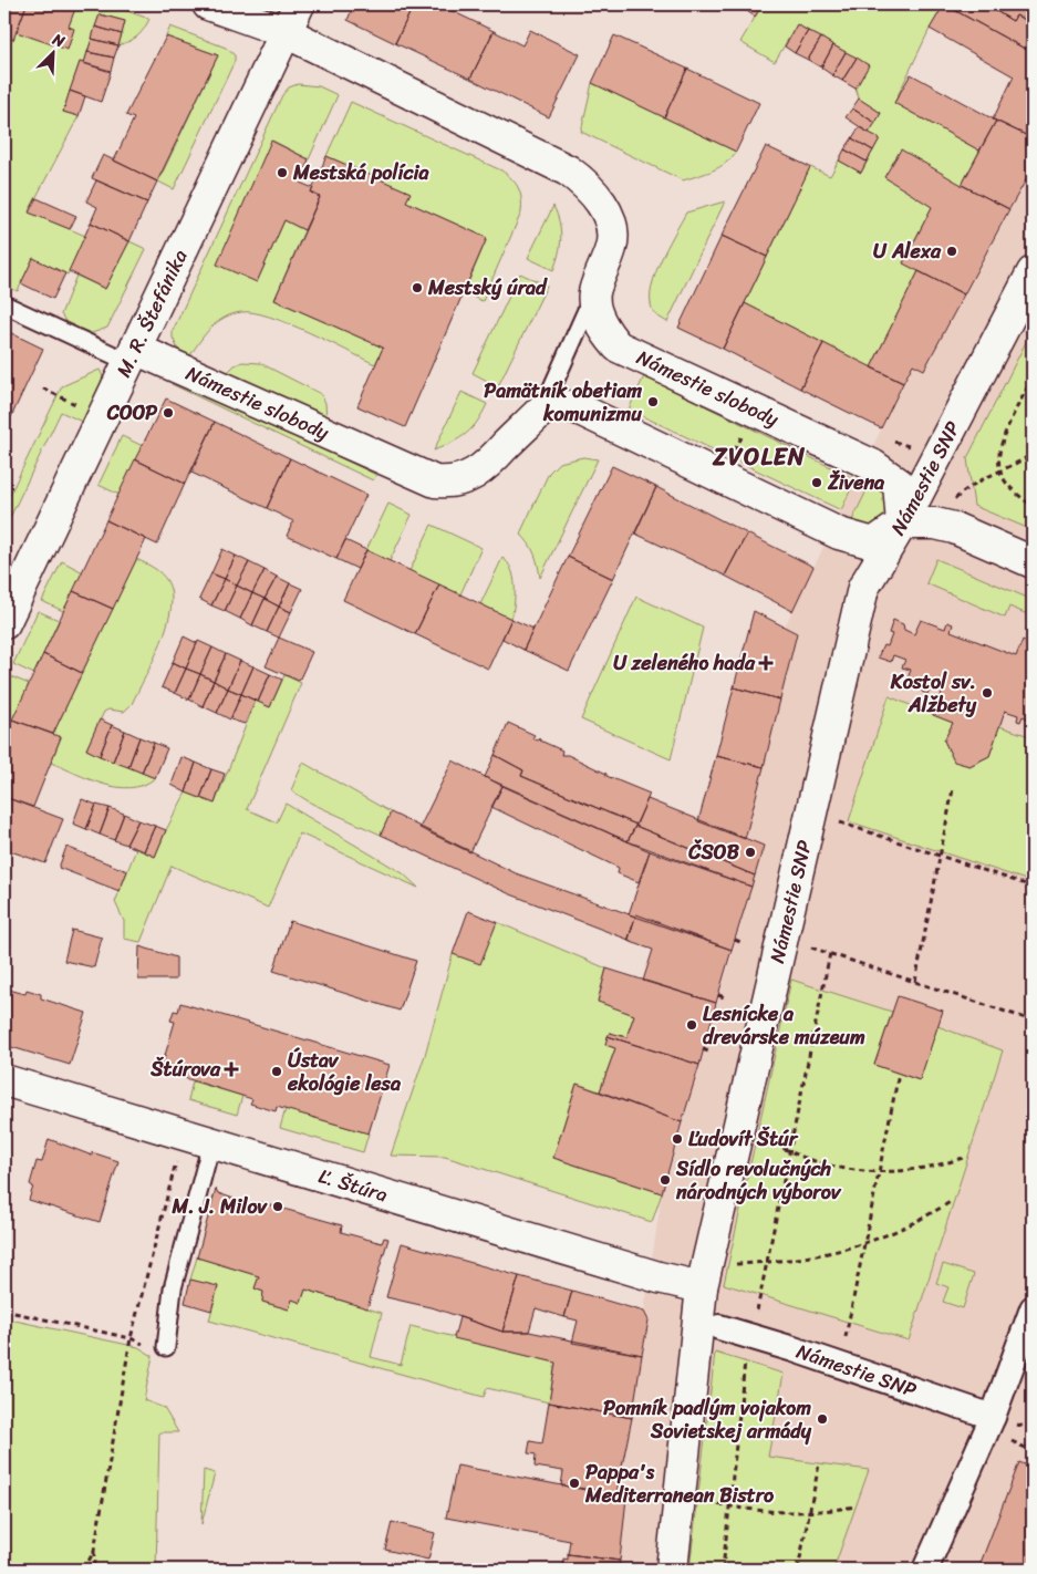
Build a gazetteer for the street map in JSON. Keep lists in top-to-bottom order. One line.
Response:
{"streets":{"street":["M. R. Štefánika","Námestie slobody","Námestie SNP","Ľ. Štúra"]},"crossings":[["M. R. Štefánika","Námestie slobody"],["Námestie slobody","Námestie SNP"],["Námestie SNP","Ľ. Štúra"]],"districts":["ZVOLEN"],"places":{"other":["Mestská polícia","U Alexa","Mestský úrad","Pamätník obetiam komunizmu","COOP","Živena","Kostol sv. Alžbety","ČSOB","Lesnícke a drevárske múzeum","Ústav ekológie lesa","Ľudovít Štúr","Sídlo revolučných národných výborov","M. J. Milov","Pomník padlým vojakom Sovietskej armády","Pappa's Mediterranean Bistro"],"health":["U zeleného hada","Štúrova"]},"north":"top right"}
